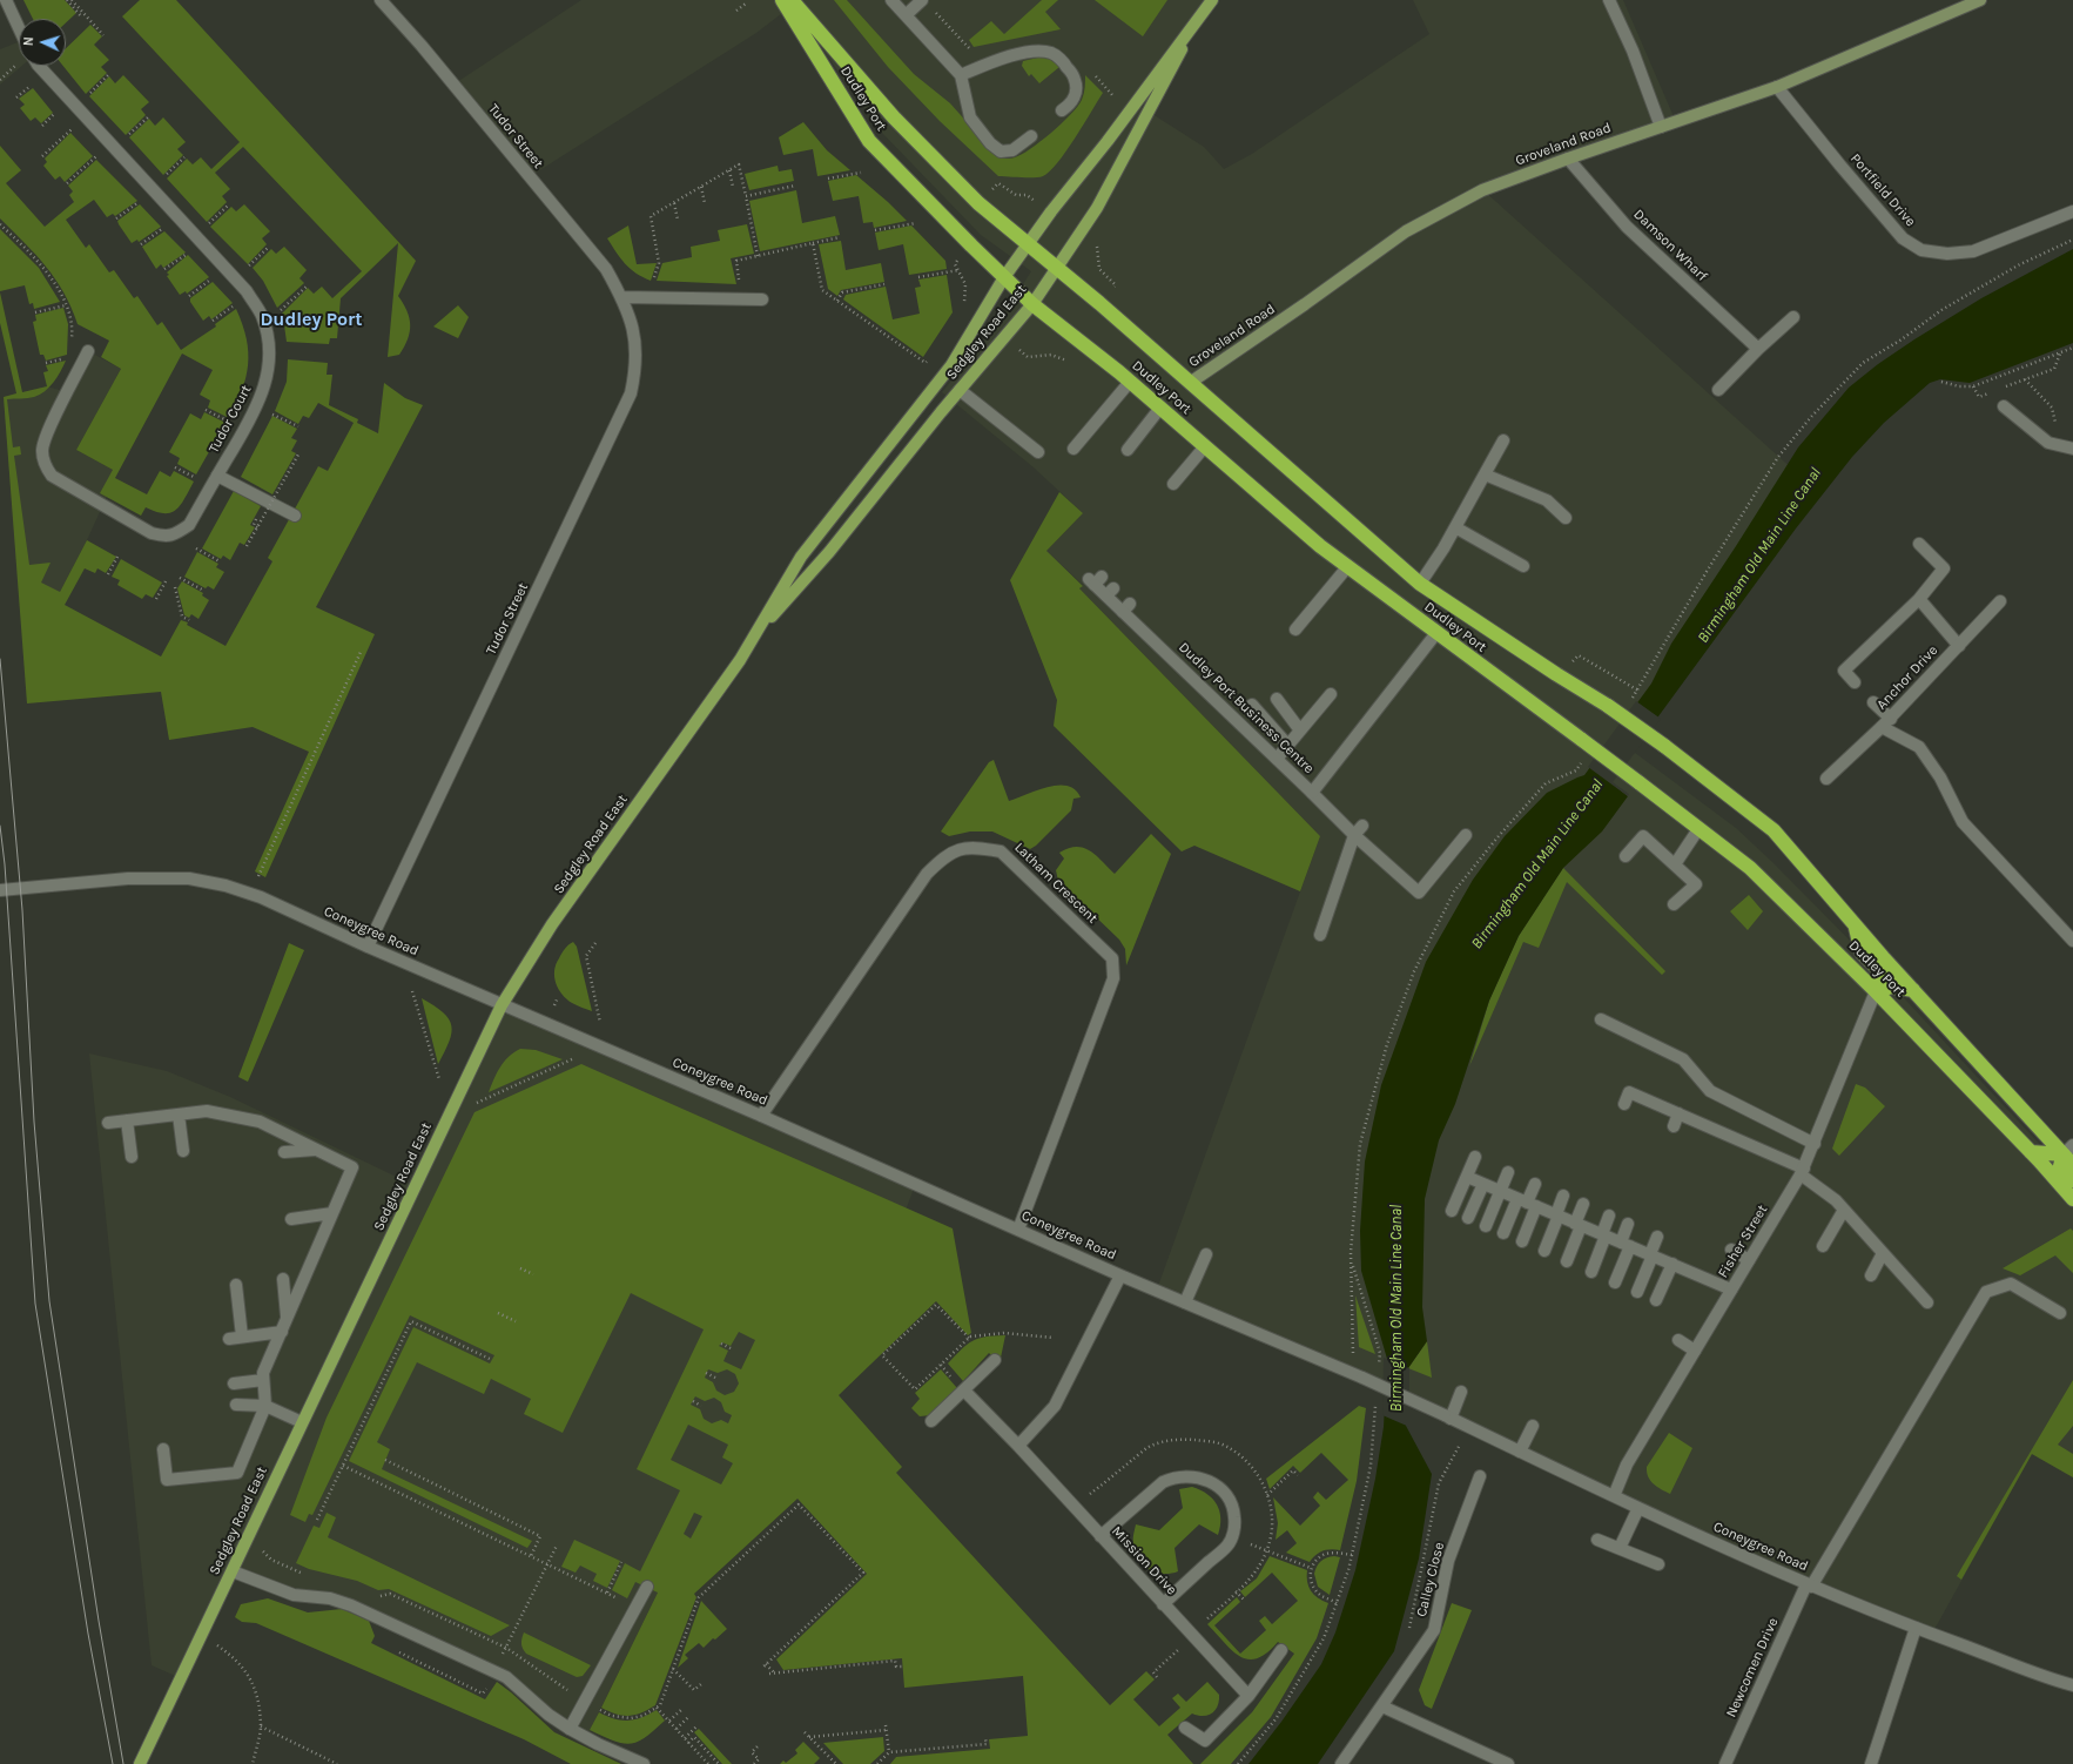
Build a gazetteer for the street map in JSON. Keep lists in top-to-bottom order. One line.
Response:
{"streets":{"highway":["Dudley Port"],"main road":["Sedgley Road East"],"street":["Tudor Street","Groveland Road","Portfield Drive","Damson Wharf","Tudor Court","Anchor Drive","Dudley Port Business Centre","Latham Crescent","Coneygree Road","Fisher Street","Mission Drive","Calley Close","Newcomen Drive"]},"crossings":[["Dudley Port","Groveland Road"],["Dudley Port","Sedgley Road East"],["Dudley Port","Dudley Port Business Centre"],["Dudley Port","Fisher Street"],["Tudor Street","Coneygree Road"],["Groveland Road","Portfield Drive"],["Groveland Road","Damson Wharf"],["Sedgley Road East","Coneygree Road"],["Latham Crescent","Coneygree Road"],["Coneygree Road","Fisher Street"],["Coneygree Road","Newcomen Drive"]],"districts":["Dudley Port"],"water":["Birmingham Old Main Line Canal"],"north":"left"}
